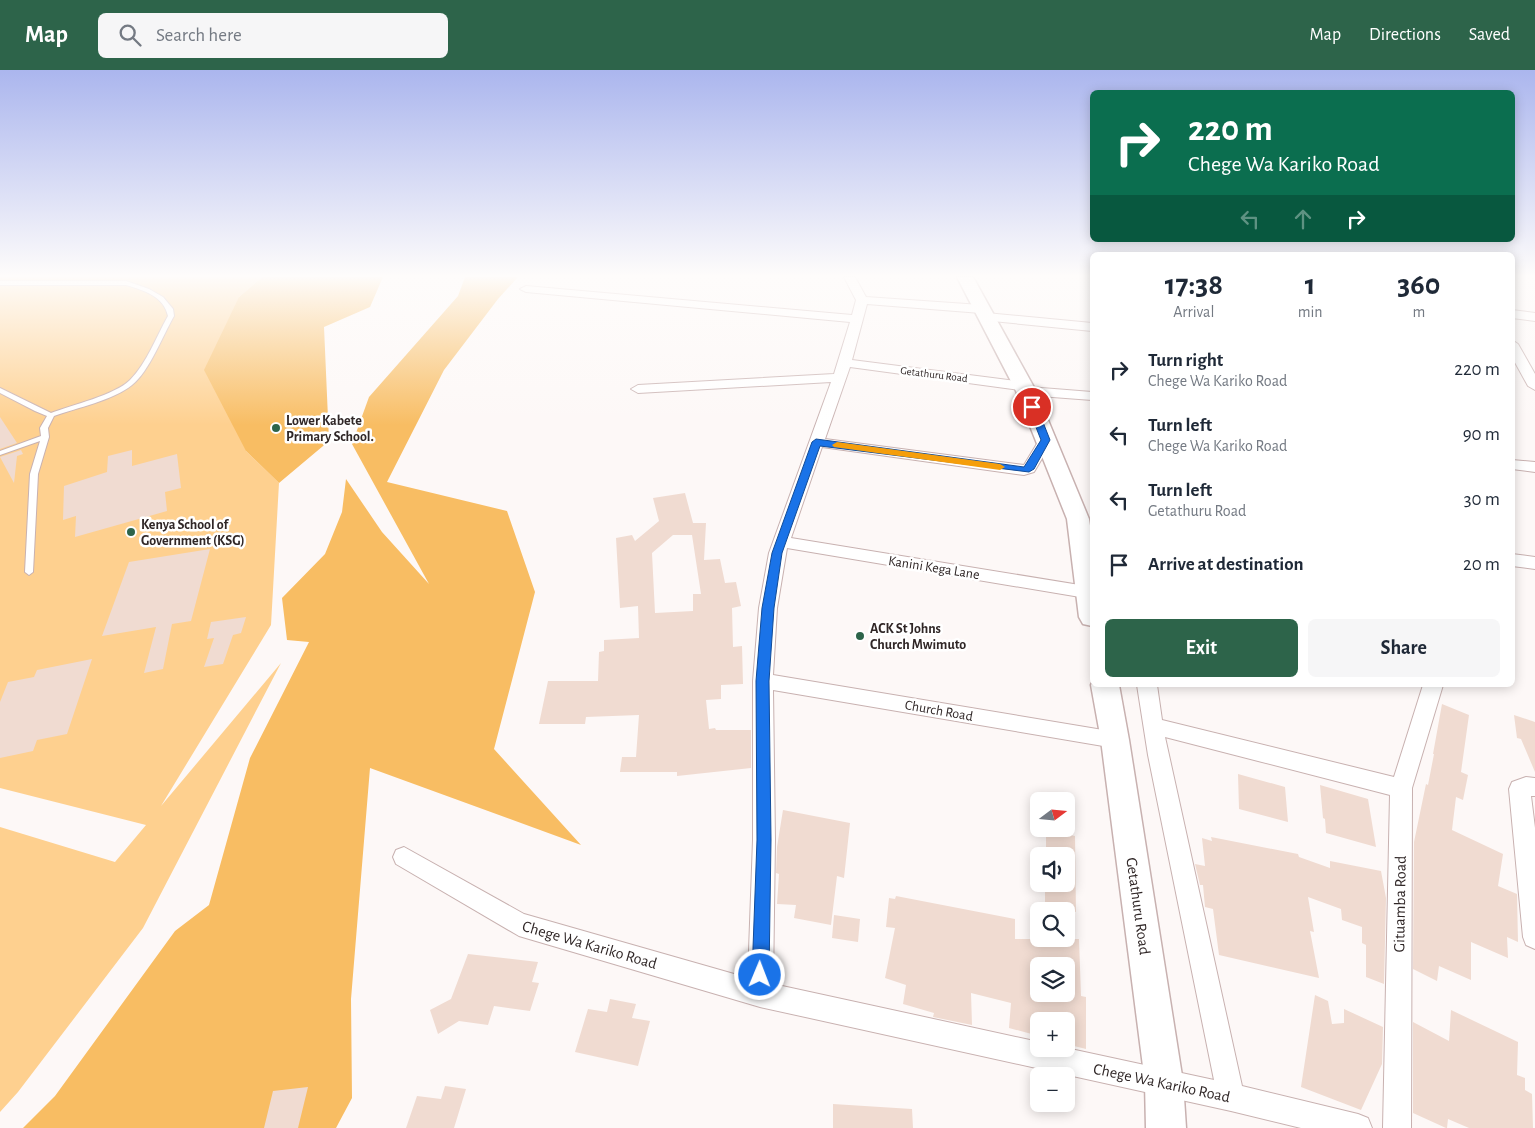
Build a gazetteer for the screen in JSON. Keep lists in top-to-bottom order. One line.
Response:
{"streets":{"main road":["Getathuru Road"],"street":["Kanini Kega Lane","Church Road","Gituamba Road","Chege Wa Kariko Road"]},"crossings":[["Getathuru Road","Church Road"],["Getathuru Road","Chege Wa Kariko Road"]],"places":["Lower Kabete Primary School.","Kenya School of Government (KSG)","ACK St Johns Church Mwimuto"],"north":"right","page":{"header":"Map","search":"Search here","nav":["Map","Directions","Saved"],"turn":["220 m","Chege Wa Kariko Road"],"eta":["17:38","Arrival","1","min","360","m"],"list":[{"name":"Turn right","note":"Chege Wa Kariko Road","value":"220 m"},{"name":"Turn left","note":"Chege Wa Kariko Road","value":"90 m"},{"name":"Turn left","note":"Getathuru Road","value":"30 m"},{"name":"Arrive at destination","value":"20 m"}],"buttons":["Exit","Share"],"map_buttons":["+","−"]}}
